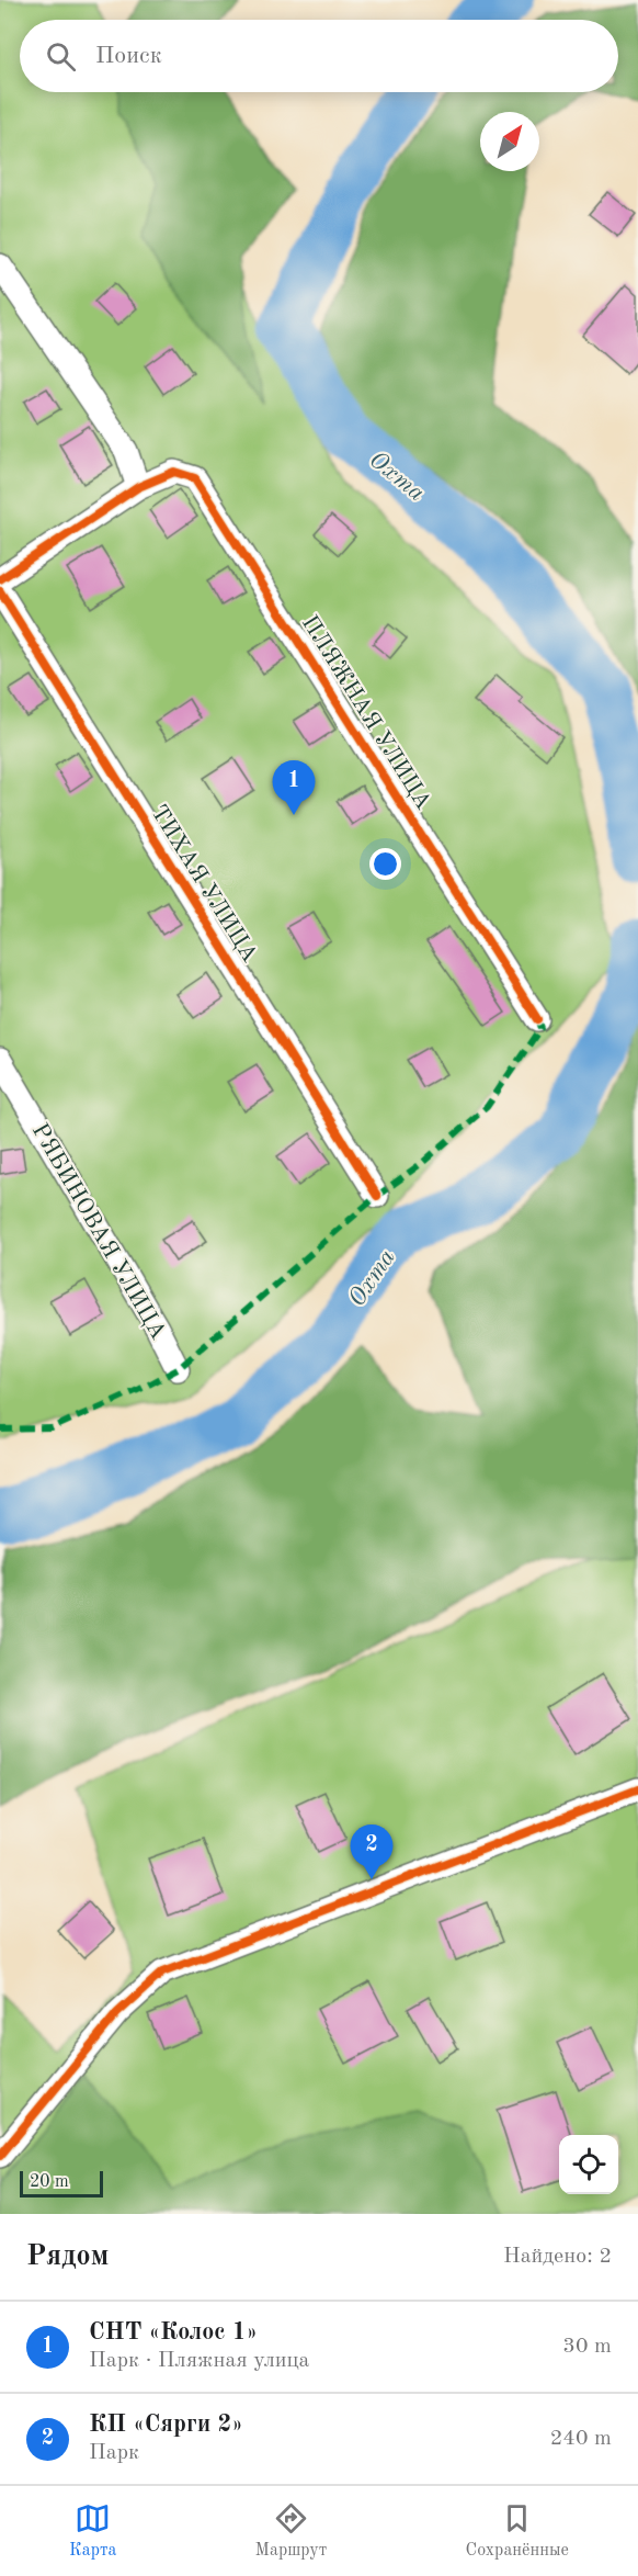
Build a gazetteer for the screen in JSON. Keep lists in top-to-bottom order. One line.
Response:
{"streets":{"street":["ПЛЯЖНАЯ УЛИЦА","ТИХАЯ УЛИЦА","РЯБИНОВАЯ УЛИЦА"]},"water":["Охта"],"scale_bar":"20 m","north":"top right","page":{"search":"Поиск","pins":["1","2"],"scale":"20 m","heading":["Рядом","Найдено: 2"],"list":[{"mark":"1","name":"СНТ «Колос 1»","note":"Парк · Пляжная улица","value":"30 m"},{"mark":"2","name":"КП «Сярги 2»","note":"Парк","value":"240 m"}],"nav":["Карта","Маршрут","Сохранённые"]}}
